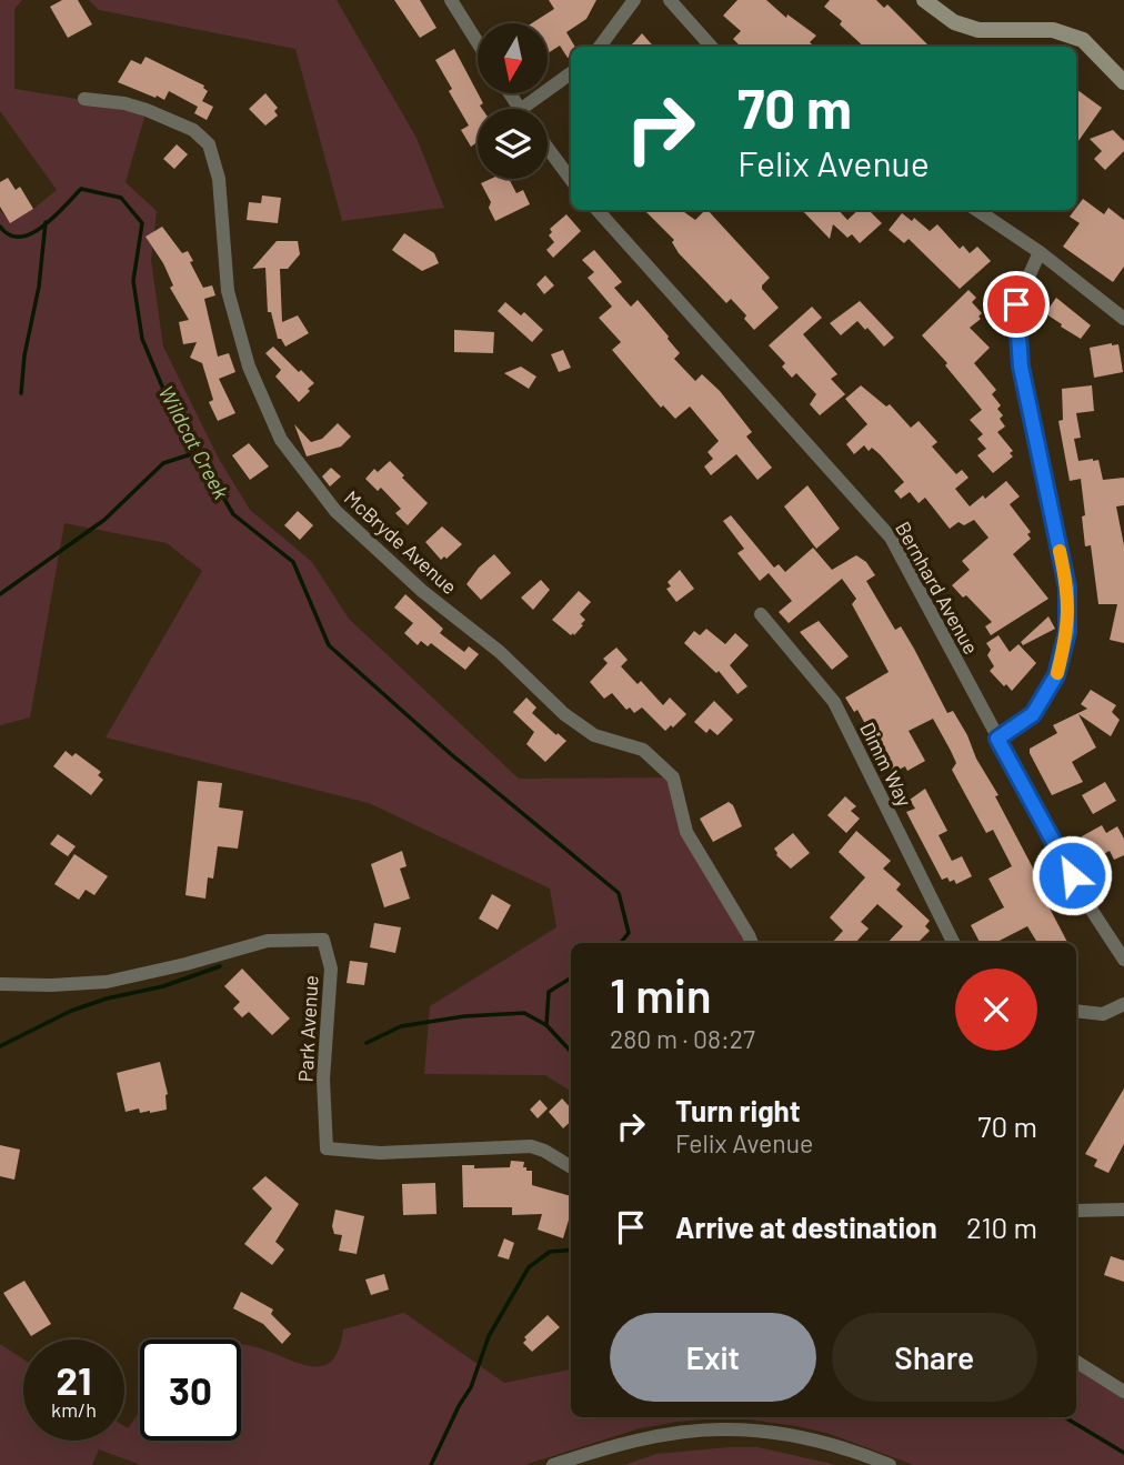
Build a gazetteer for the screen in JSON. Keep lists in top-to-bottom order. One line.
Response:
{"streets":{"street":["McBryde Avenue","Bernhard Avenue","Dimm Way","Park Avenue"]},"water":["Wildcat Creek"],"north":"bottom","page":{"turn":["70 m","Felix Avenue"],"heading":["1 min","280 m · 08:27"],"list":[{"name":"Turn right","note":"Felix Avenue","value":"70 m"},{"name":"Arrive at destination","value":"210 m"}],"buttons":["Exit","Share"],"speed":"21 km/h","limit":"30"}}
